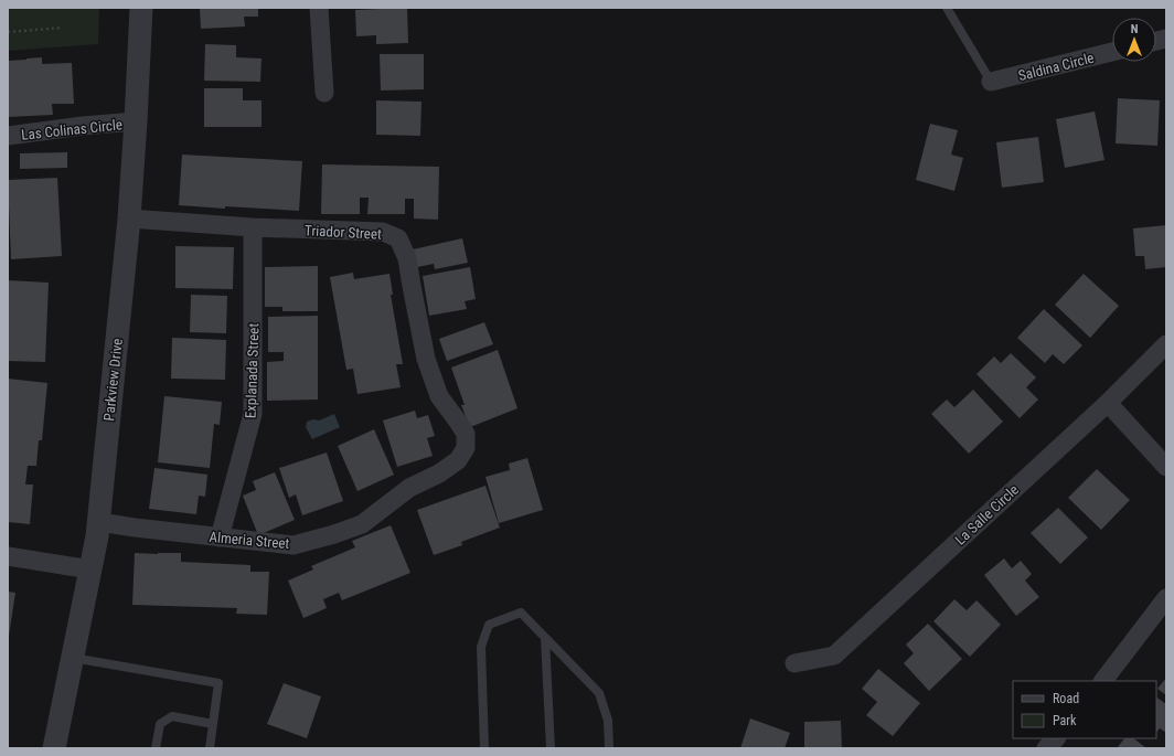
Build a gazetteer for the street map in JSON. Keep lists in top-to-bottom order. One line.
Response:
{"streets":{"street":["Saldina Circle","Las Colinas Circle","Triador Street","Explanada Street","Parkview Drive","La Salle Circle","Almeria Street"]},"crossings":[["Las Colinas Circle","Parkview Drive"],["Triador Street","Explanada Street"],["Triador Street","Parkview Drive"],["Triador Street","Almeria Street"],["Explanada Street","Almeria Street"],["Parkview Drive","Almeria Street"]],"legend":["Road","Park"],"north":"top"}
